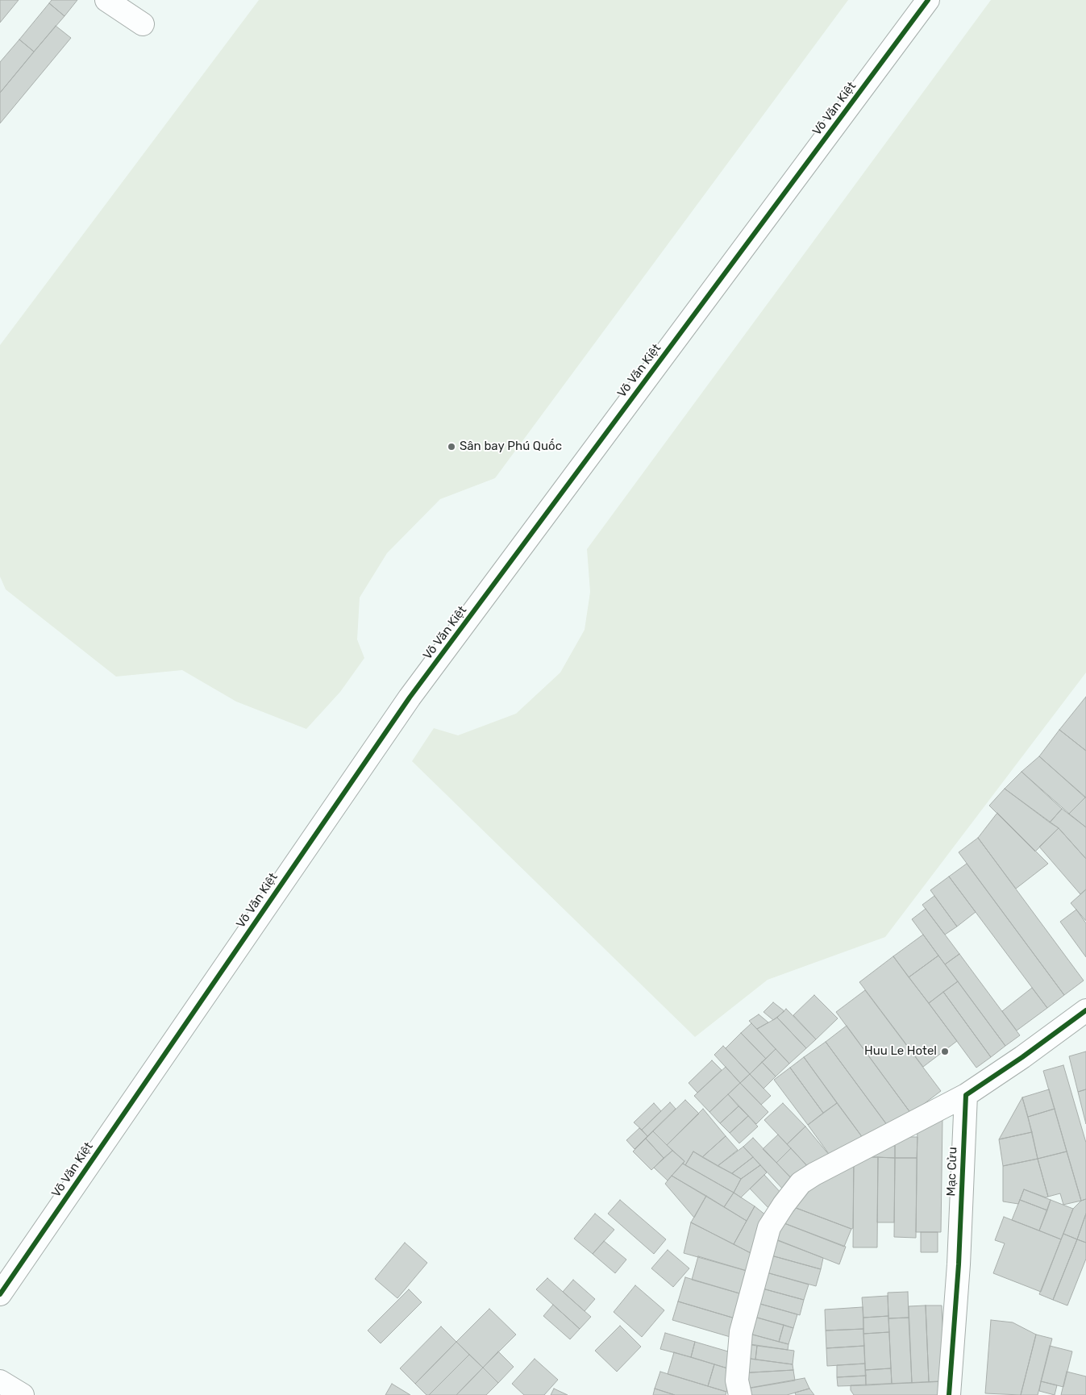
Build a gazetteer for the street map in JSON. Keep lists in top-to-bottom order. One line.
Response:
{"streets":{"street":["Võ Văn Kiệt","Mạc Cửu"]},"places":["Sân bay Phú Quốc","Huu Le Hotel"]}
